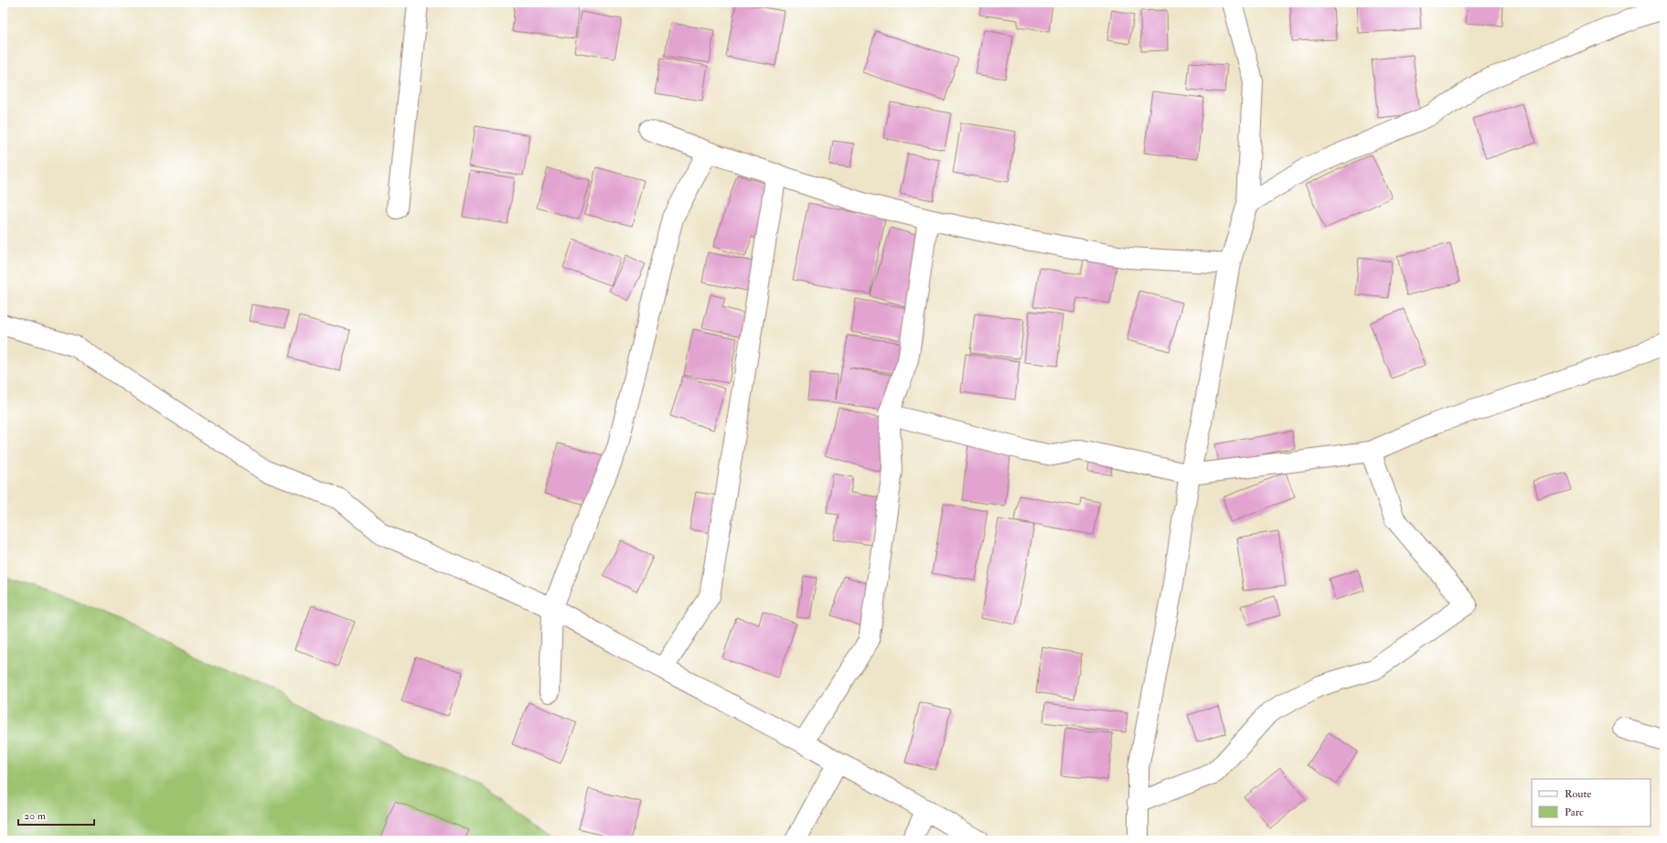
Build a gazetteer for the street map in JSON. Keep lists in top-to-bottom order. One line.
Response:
{"legend":["Route","Parc"],"scale_bar":"20 m"}
